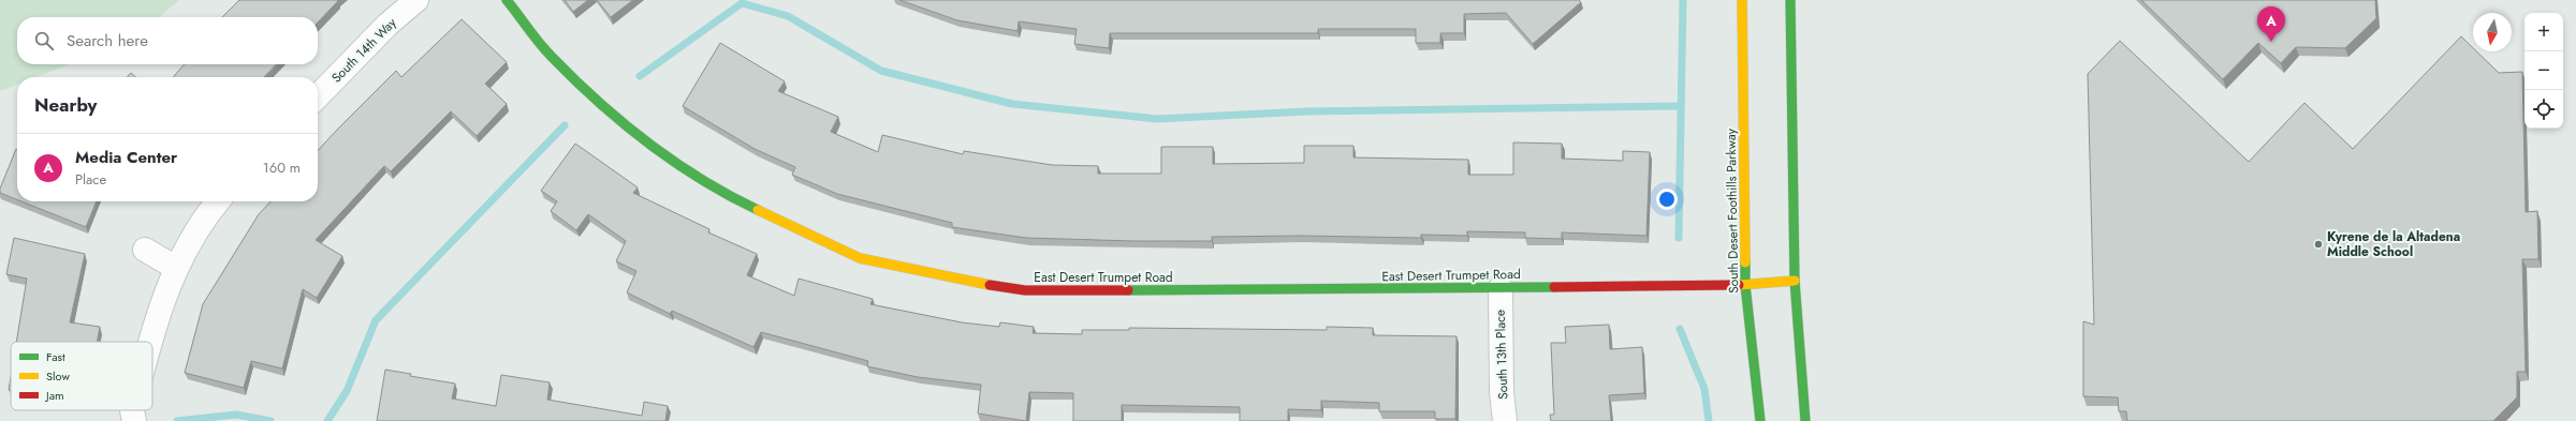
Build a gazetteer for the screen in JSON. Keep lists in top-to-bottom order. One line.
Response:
{"streets":{"street":["South 14th Way","South Desert Foothills Parkway","East Desert Trumpet Road","South 13th Place"]},"crossings":[["South Desert Foothills Parkway","East Desert Trumpet Road"],["East Desert Trumpet Road","South 13th Place"]],"places":["Kyrene de la Altadena Middle School"],"legend":["Fast","Slow","Jam"],"north":"bottom","page":{"pins":"A","map_buttons":["+","−"],"search":"Search here","heading":"Nearby","list":[{"mark":"A","name":"Media Center","note":"Place","value":"160 m"}]}}
